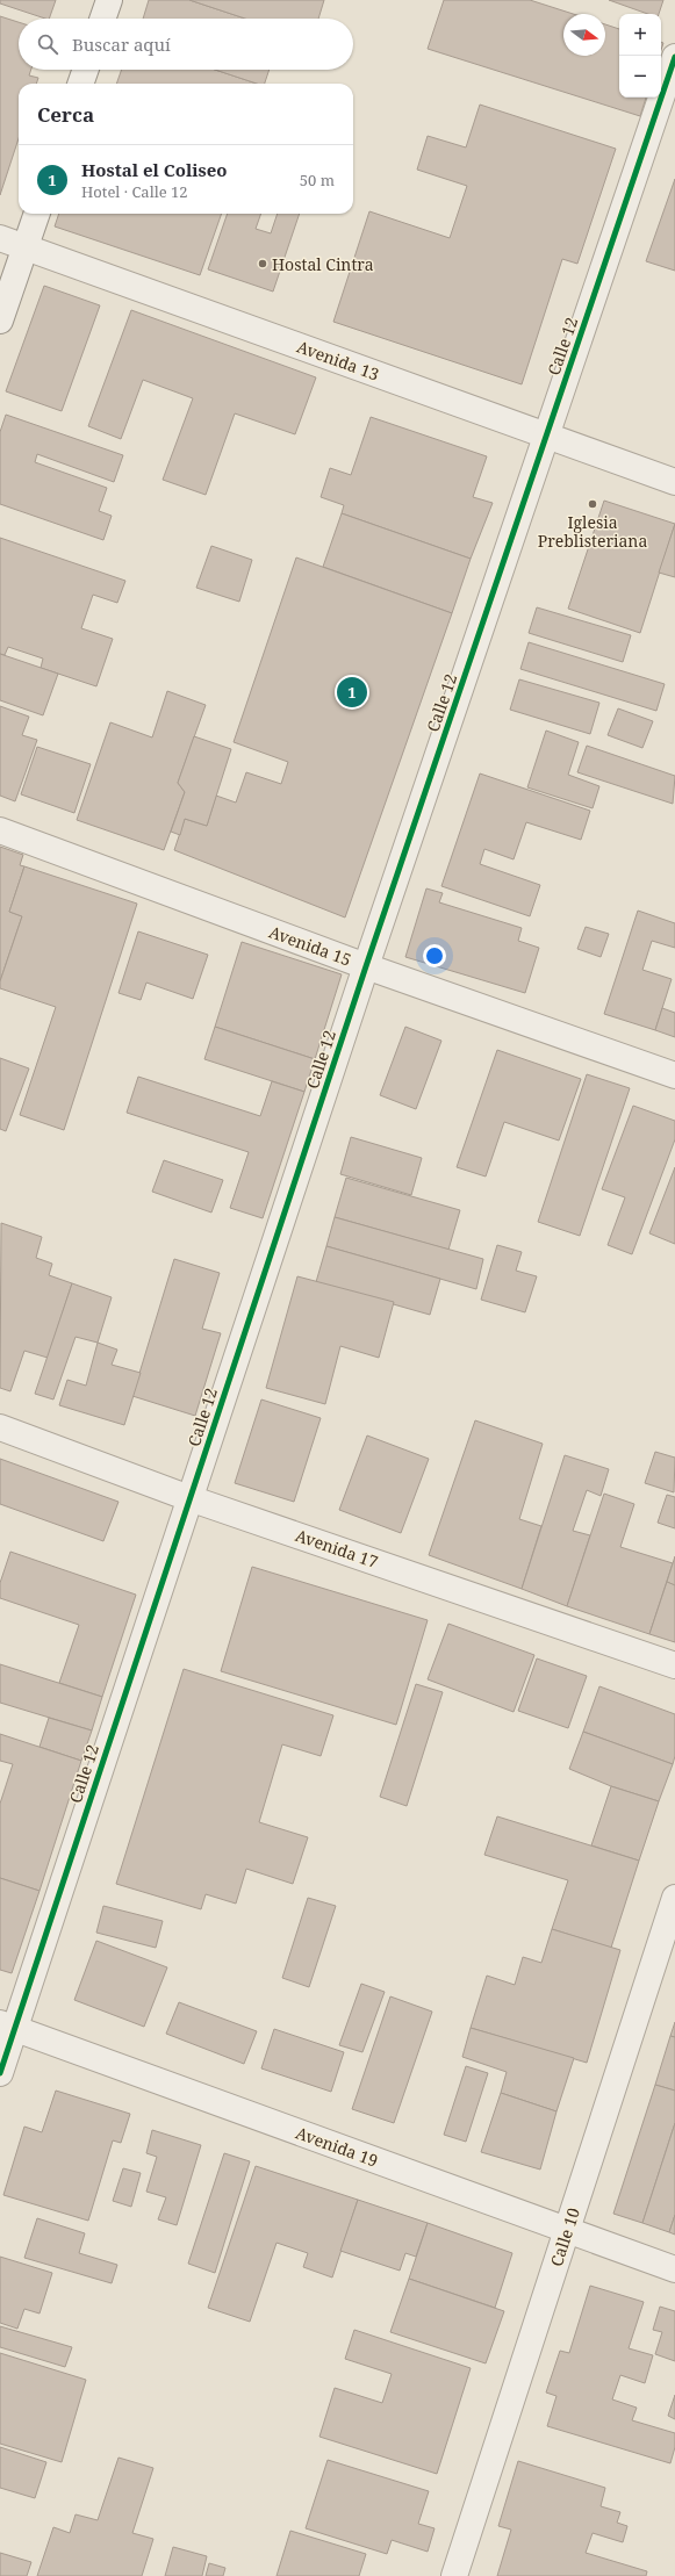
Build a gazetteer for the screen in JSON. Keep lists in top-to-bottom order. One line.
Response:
{"streets":{"street":["Calle 12","Avenida 13","Avenida 15","Avenida 17","Avenida 19","Calle 10"]},"crossings":[["Calle 12","Avenida 13"],["Calle 12","Avenida 15"],["Calle 12","Avenida 17"],["Calle 12","Avenida 19"],["Avenida 19","Calle 10"]],"places":["Hostal Cintra","Iglesia Preblisteriana"],"north":"right","page":{"map_buttons":["+","−"],"search":"Buscar aquí","heading":"Cerca","list":[{"mark":"1","name":"Hostal el Coliseo","note":"Hotel · Calle 12","value":"50 m"}],"pins":"1"}}
